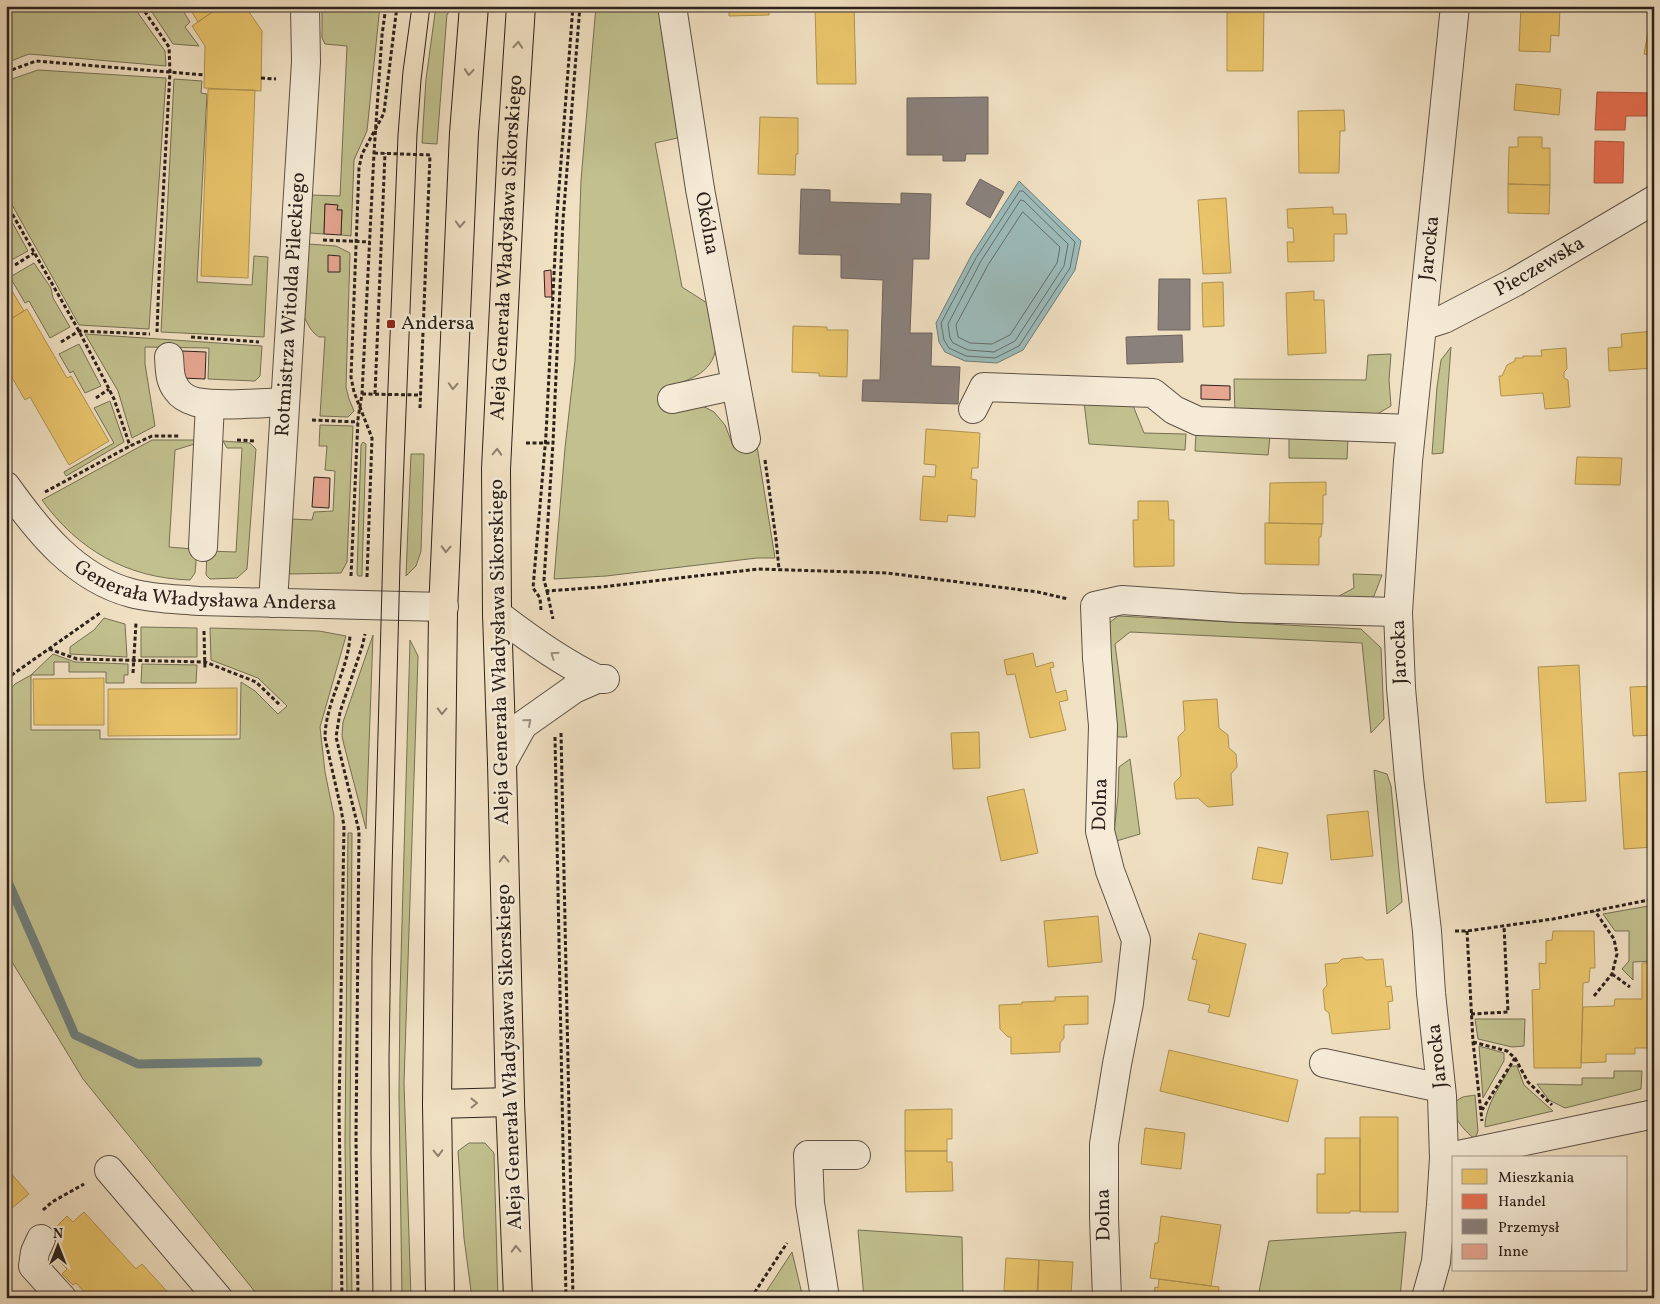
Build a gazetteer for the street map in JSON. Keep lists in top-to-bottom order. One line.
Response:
{"streets":{"main road":["Aleja Generała Władysława Sikorskiego"],"street":["Okólna","Jarocka","Pieczewska","Rotmistrza Witolda Pileckiego","Generała Władysława Andersa","Dolna"]},"crossings":[["Jarocka","Pieczewska"],["Rotmistrza Witolda Pileckiego","Generała Władysława Andersa"]],"places":{"transit":["Andersa"]},"legend":["Mieszkania","Handel","Przemysł","Inne"],"north":"top"}
